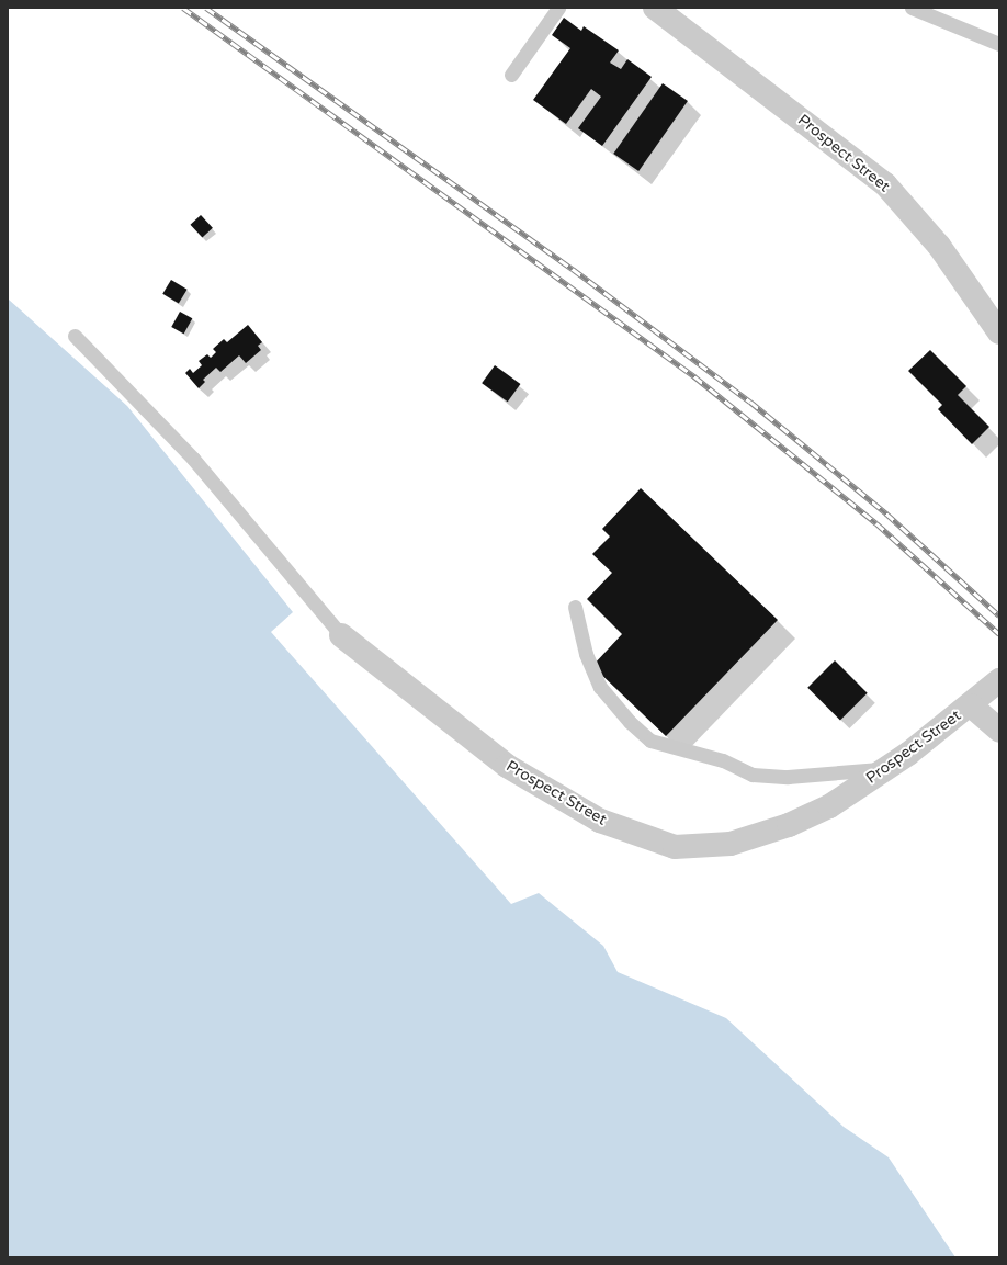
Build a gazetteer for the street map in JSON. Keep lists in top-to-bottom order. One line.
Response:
{"streets":{"street":["Prospect Street"]}}
